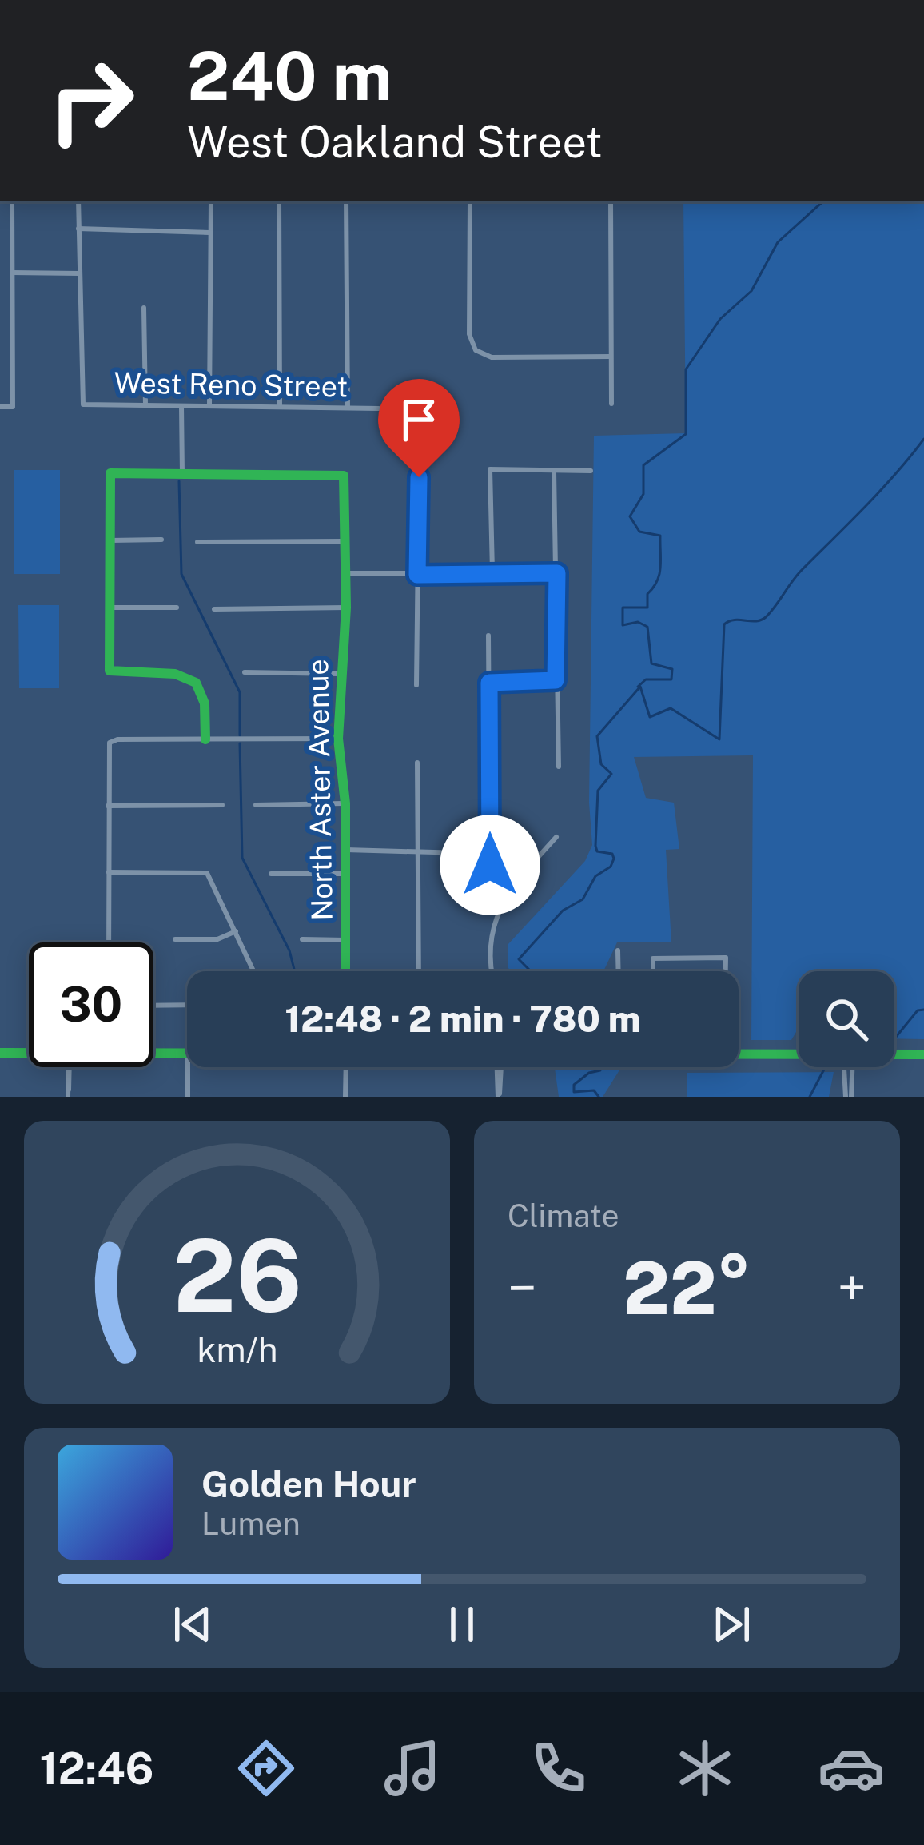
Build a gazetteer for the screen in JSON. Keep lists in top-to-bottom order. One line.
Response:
{"streets":{"street":["West Reno Street","North Aster Avenue"]},"page":{"turn":["240 m","West Oakland Street"],"limit":"30","trip":"12:48 · 2 min · 780 m","tile":"Climate","heat":["−","22°","+"],"song":["Golden Hour","Lumen"],"tabs":"12:46","gauge":["26","km/h"]}}
